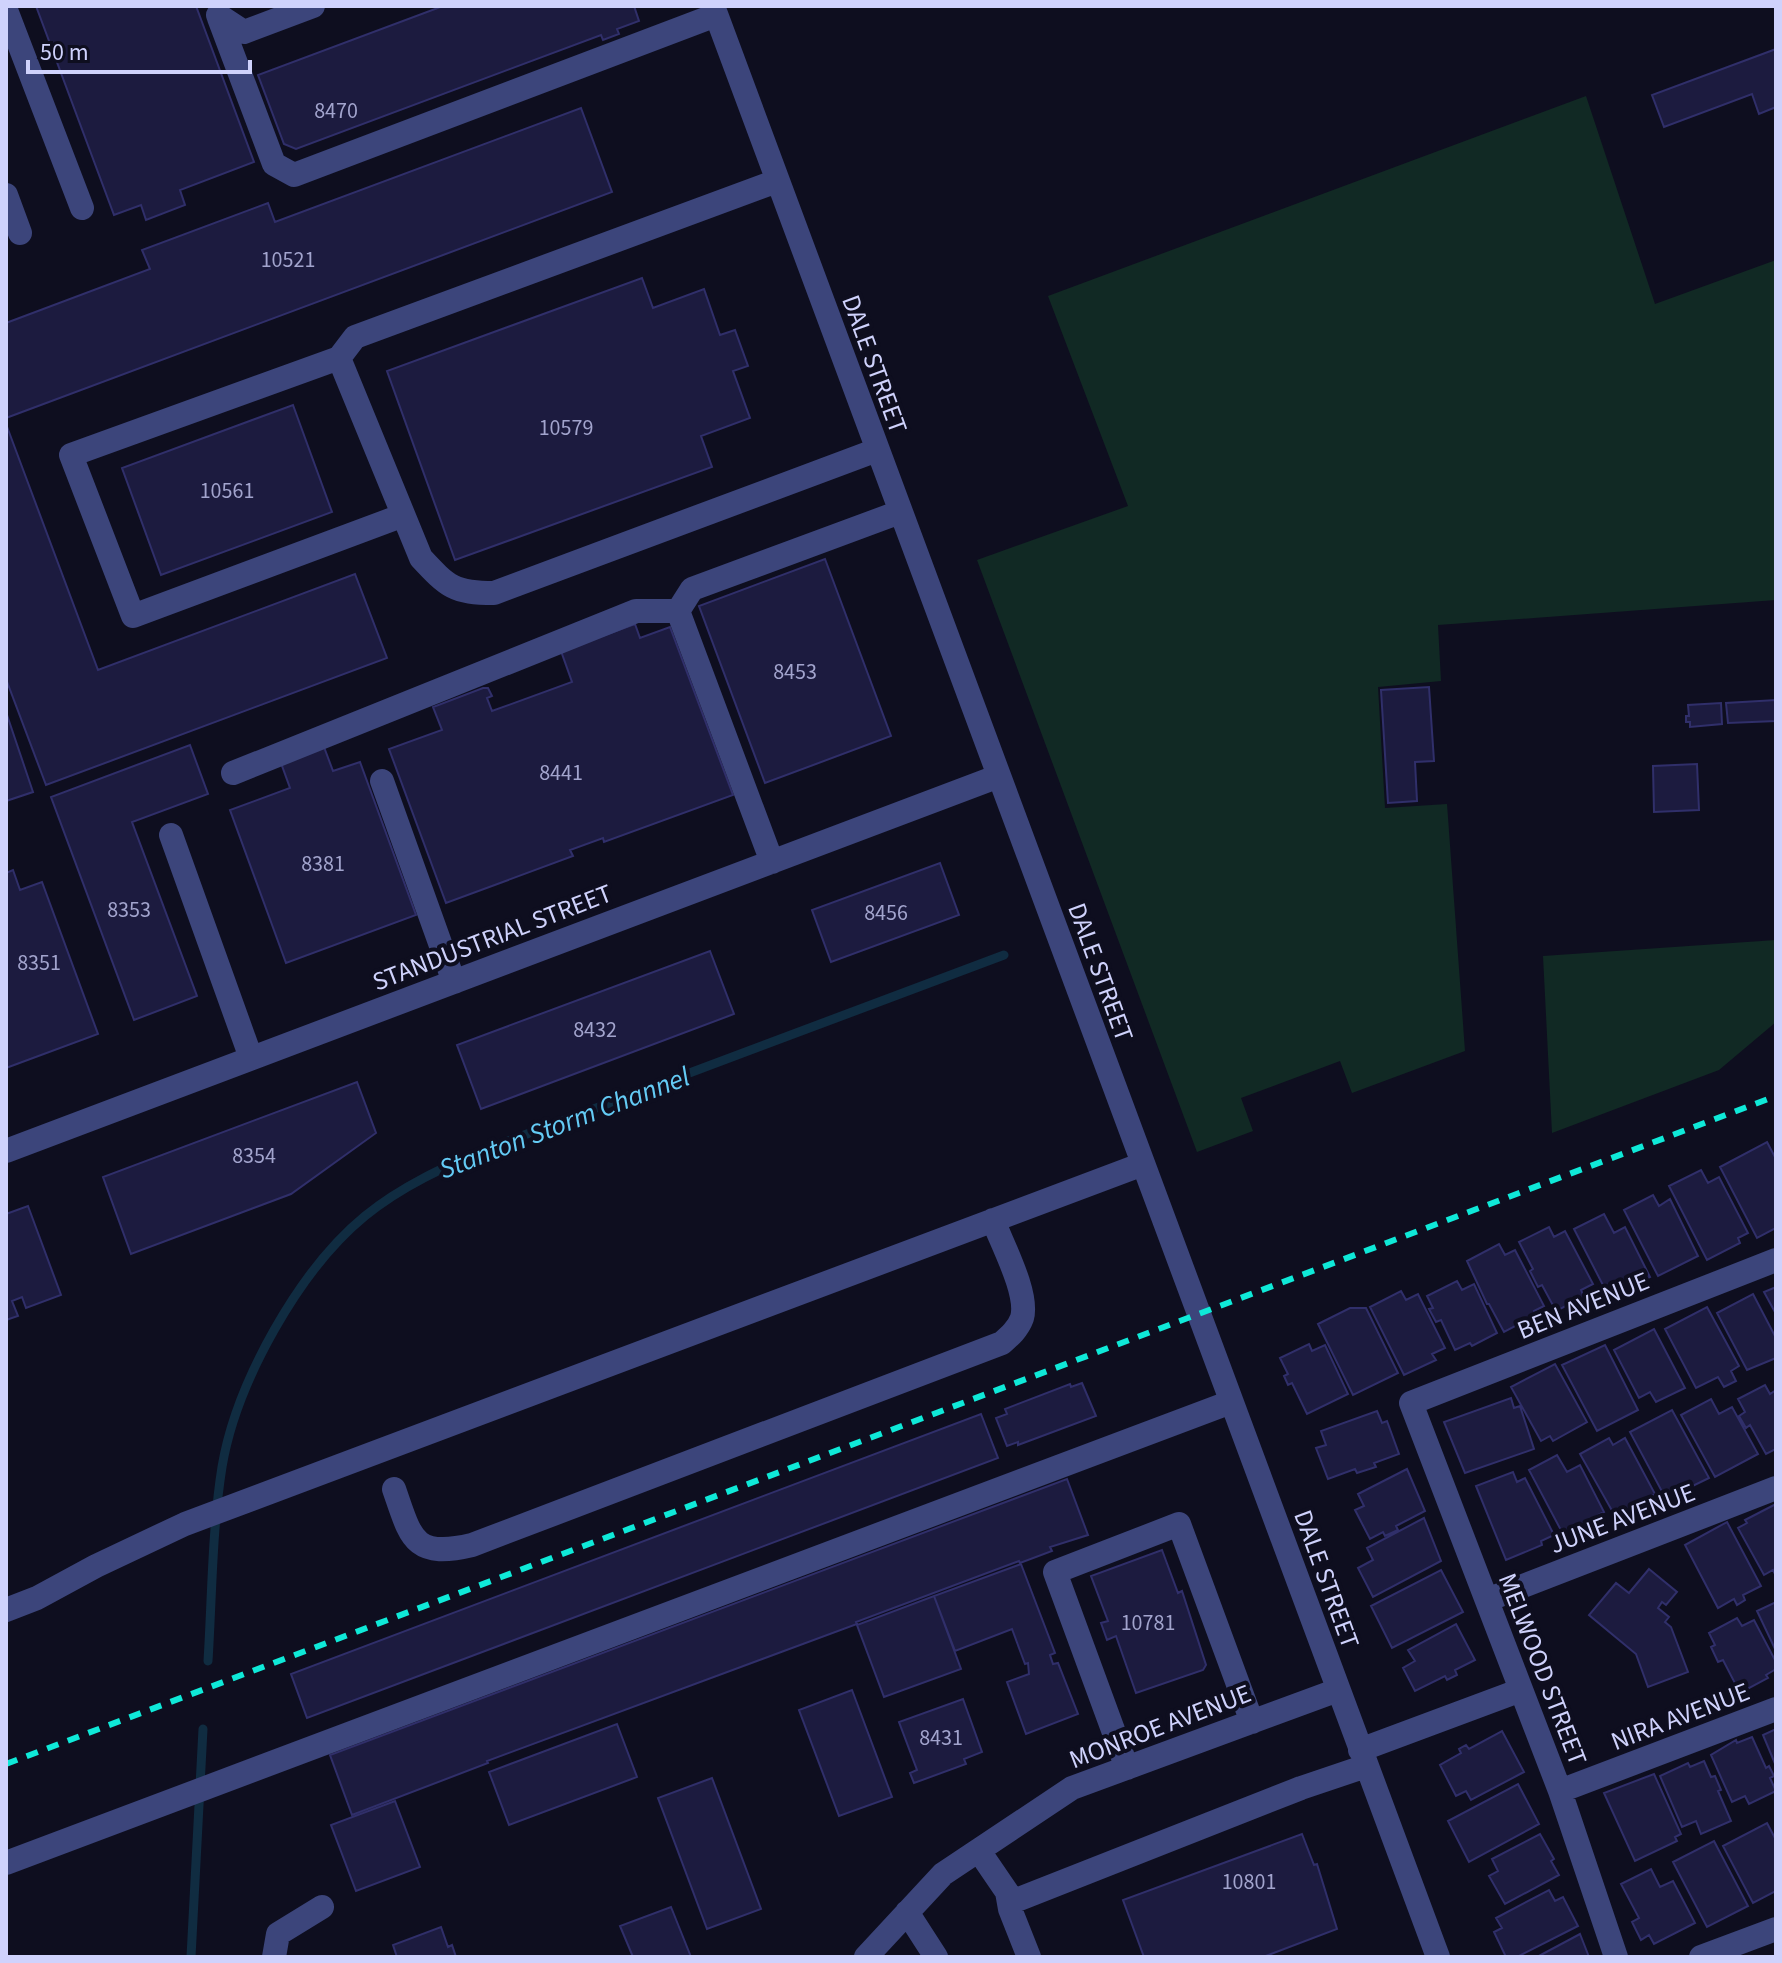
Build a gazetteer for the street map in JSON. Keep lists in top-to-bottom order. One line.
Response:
{"streets":{"street":["DALE STREET","STANDUSTRIAL STREET","BEN AVENUE","JUNE AVENUE","MELWOOD STREET","NIRA AVENUE","MONROE AVENUE"]},"crossings":[["DALE STREET","STANDUSTRIAL STREET"],["DALE STREET","MONROE AVENUE"],["BEN AVENUE","MELWOOD STREET"],["JUNE AVENUE","MELWOOD STREET"],["MELWOOD STREET","NIRA AVENUE"]],"water":["Stanton Storm Channel"],"house_numbers":["8470","10521","10579","10561","8453","8441","8381","8353","8456","8351","8432","8354","10781","8431","10801"],"scale_bar":"50 m"}
